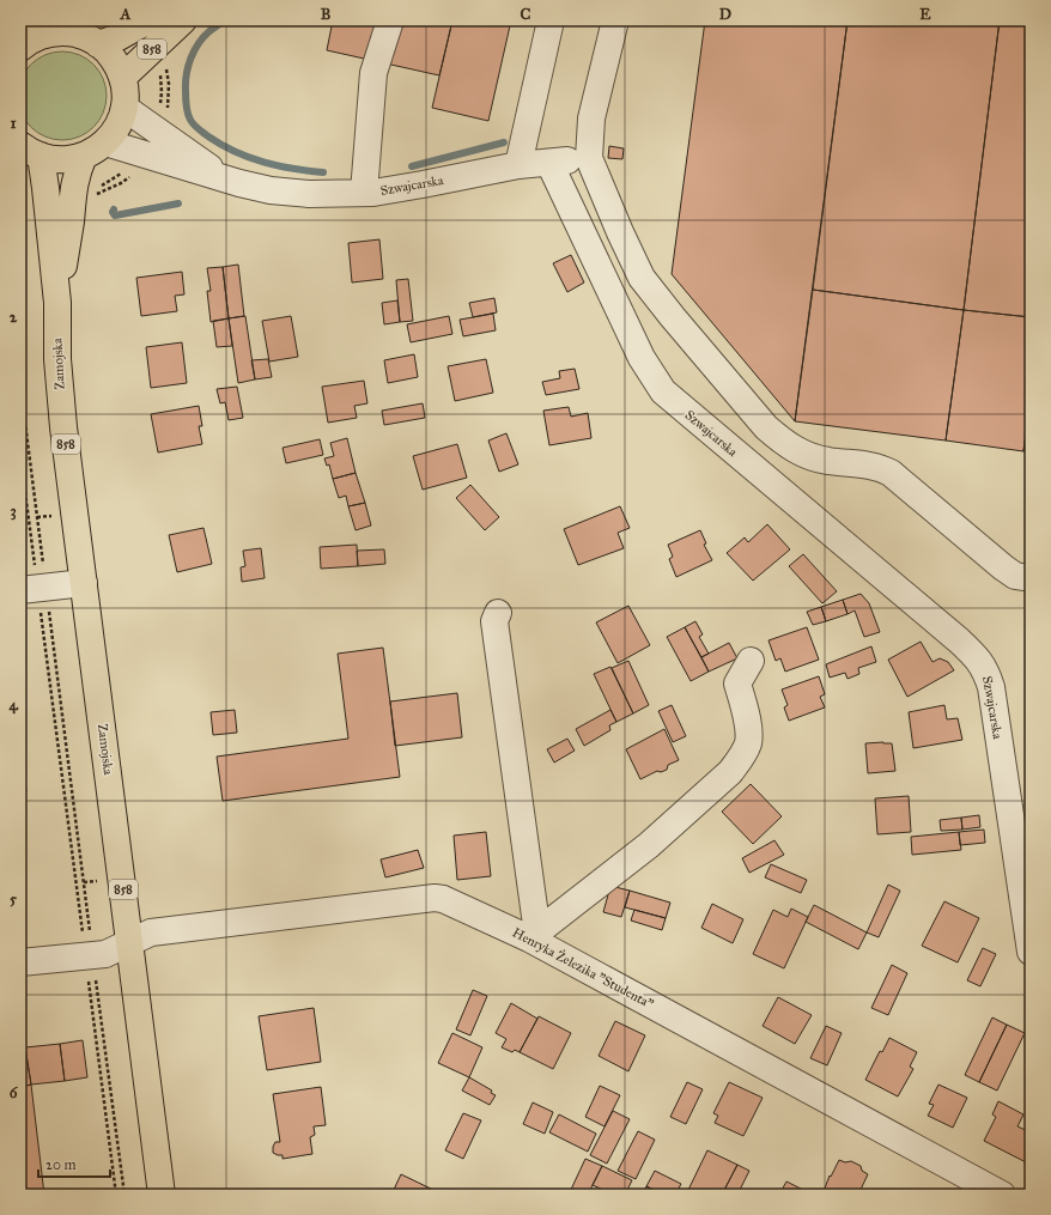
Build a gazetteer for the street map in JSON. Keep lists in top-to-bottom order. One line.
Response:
{"streets":{"main road":["858","Zamojska"],"street":["Szwajcarska","Henryka Żelezika \"Studenta\""]},"crossings":[["858","Szwajcarska"],["858","Zamojska"],["Zamojska","Henryka Żelezika \"Studenta\""]],"scale_bar":"20 m","grid":{"columns":["A","B","C","D","E"],"rows":["1","2","3","4","5","6"]}}
